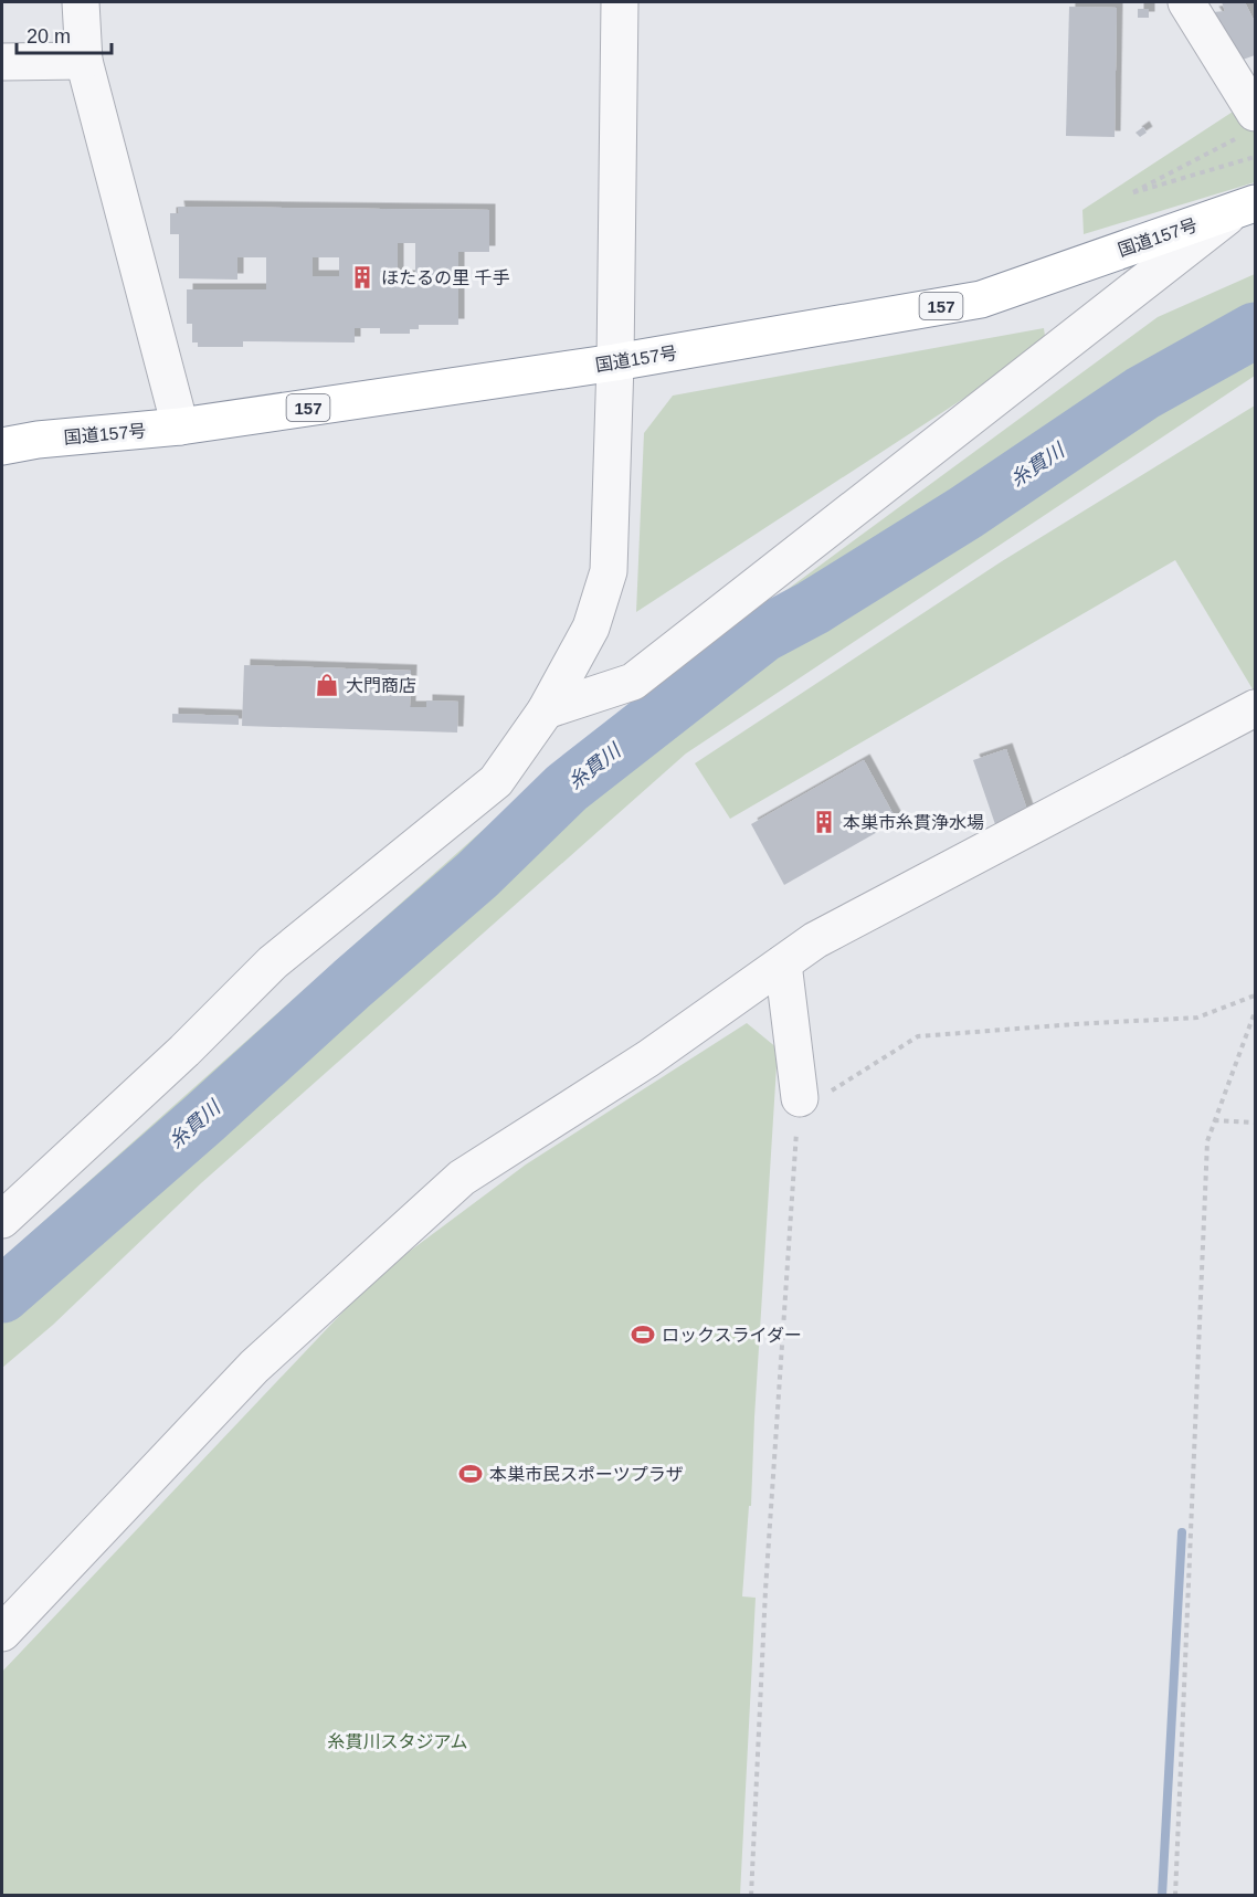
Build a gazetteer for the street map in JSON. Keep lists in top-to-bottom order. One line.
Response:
{"streets":{"highway":["国道157号","157"]},"water":["糸貫川"],"parks":["糸貫川スタジアム"],"places":{"building":["ほたるの里 千手","本巣市糸貫浄水場"],"shop":["大門商店"],"sports":["ロックスライダー","本巣市民スポーツプラザ"]},"scale_bar":"20 m"}
